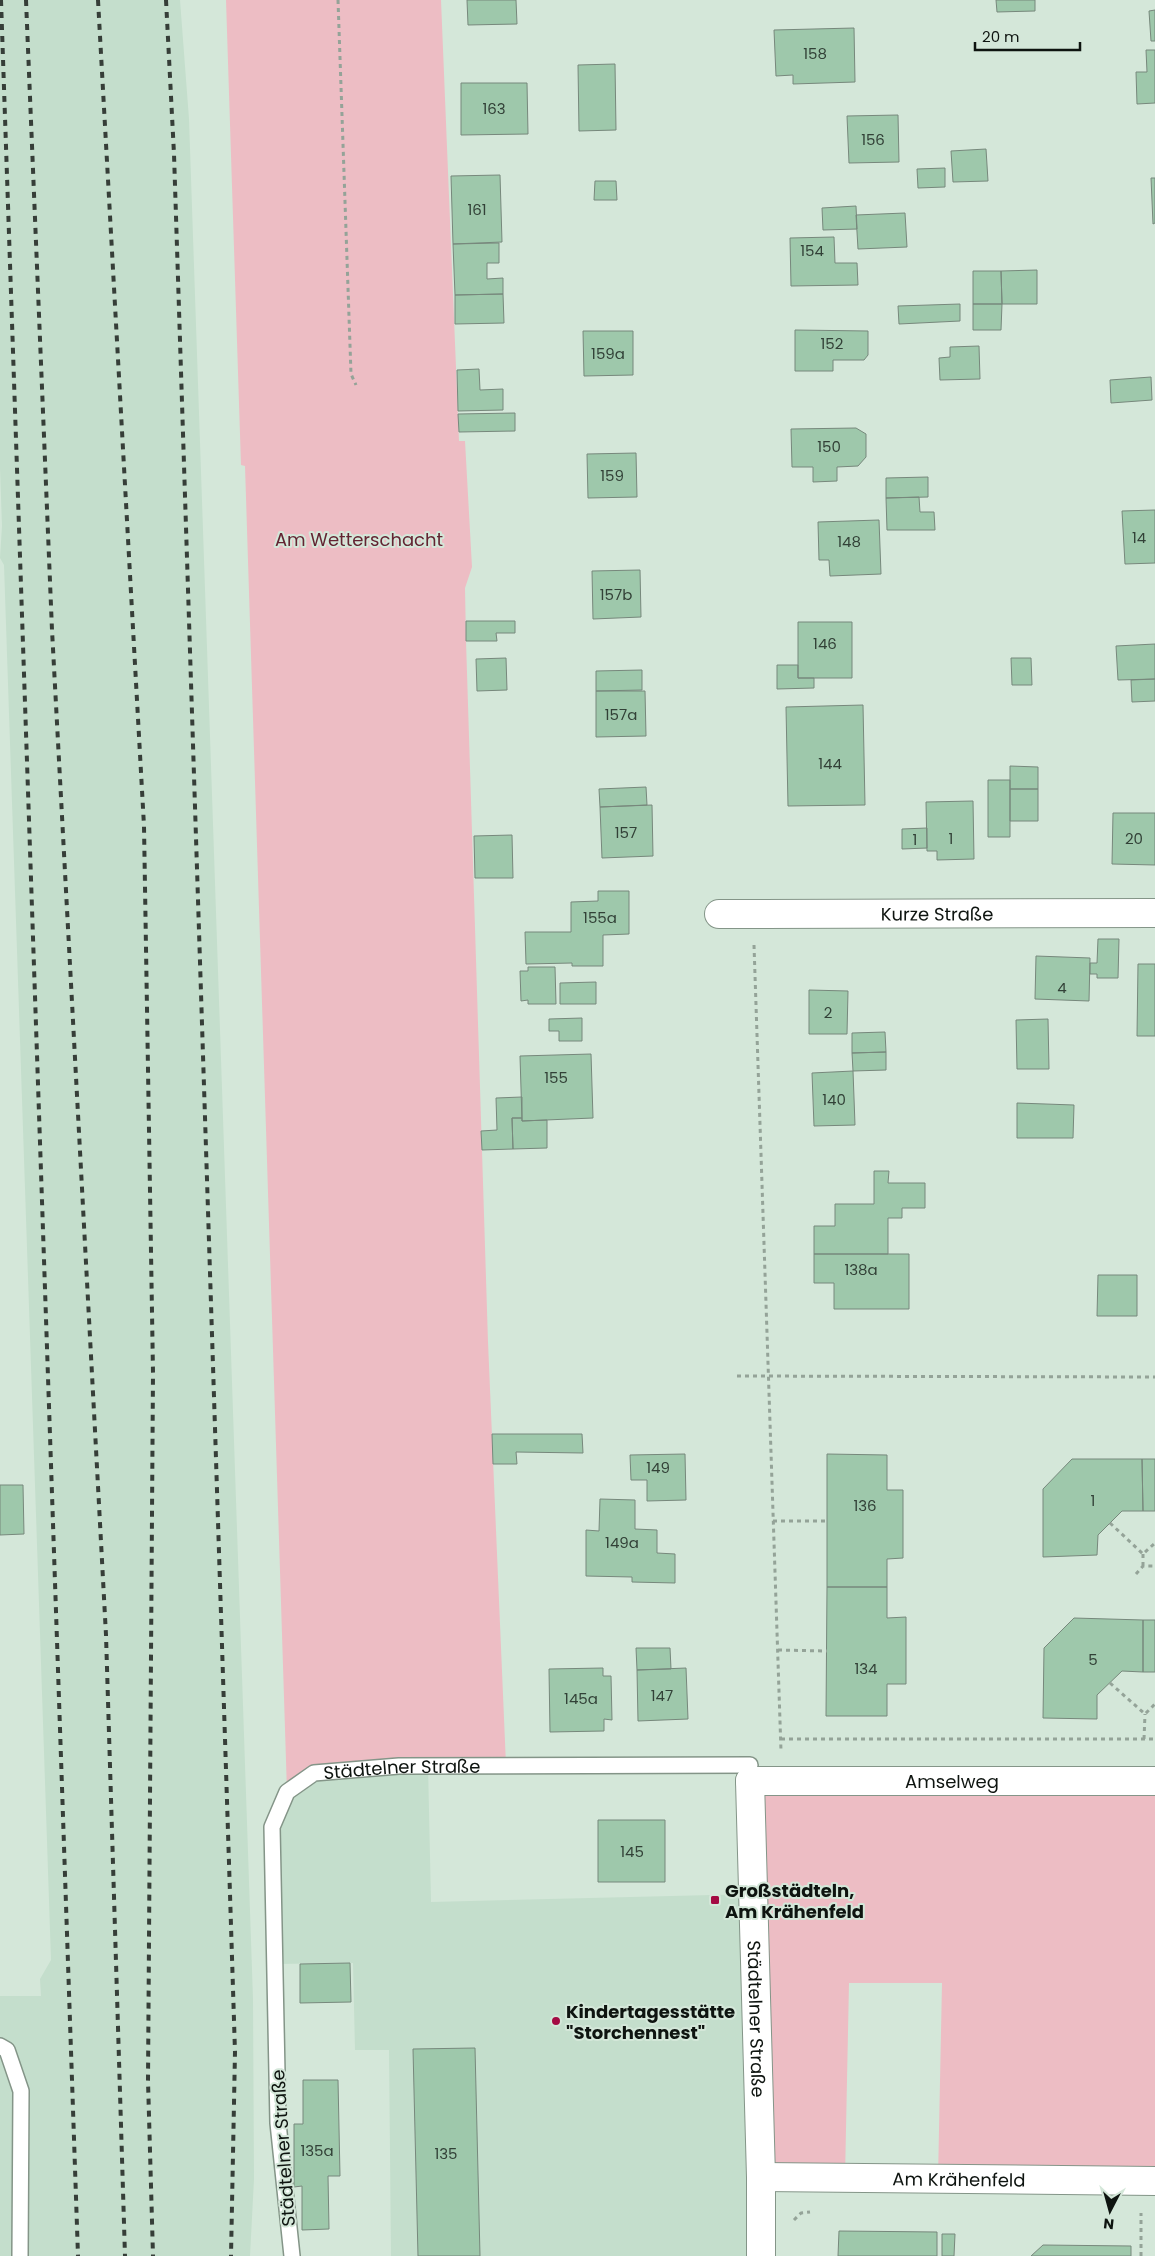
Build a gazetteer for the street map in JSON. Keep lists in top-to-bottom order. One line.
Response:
{"streets":{"street":["Kurze Straße","Städtelner Straße","Amselweg","Am Krähenfeld"]},"crossings":[["Städtelner Straße","Amselweg"],["Städtelner Straße","Am Krähenfeld"]],"parks":["Am Wetterschacht"],"places":{"transit":["Großstädteln, Am Krähenfeld"],"other":["Kindertagesstätte \"Storchennest\""]},"house_numbers":["158","163","156","161","154","152","159a","150","159","14","148","157b","146","157a","144","157","1","20","1","155a","4","2","155","140","138a","149","1","136","149a","5","134","147","145a","145","135a","135"],"scale_bar":"20 m","north":"bottom"}
